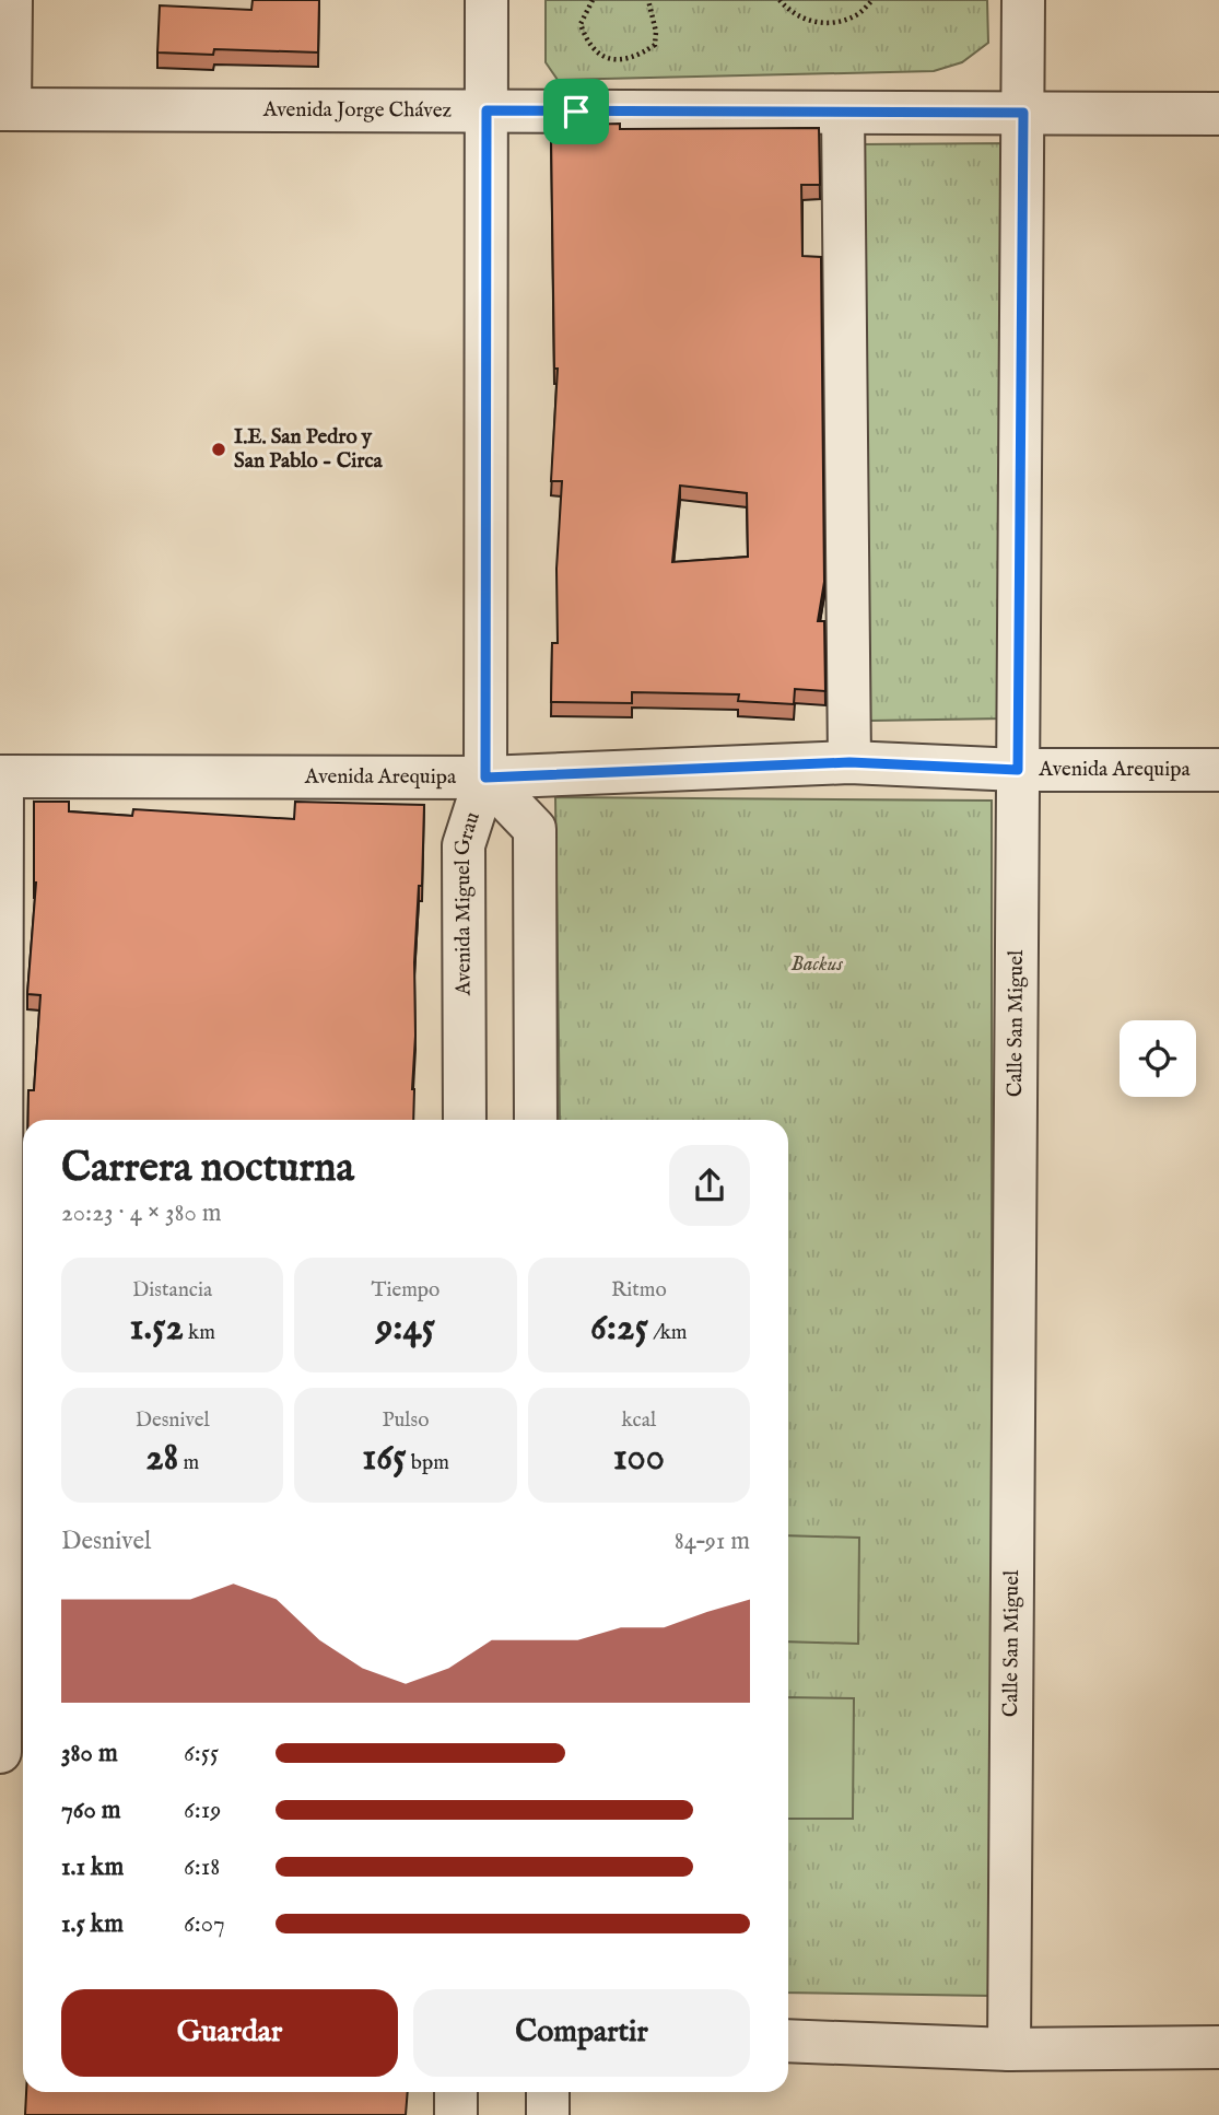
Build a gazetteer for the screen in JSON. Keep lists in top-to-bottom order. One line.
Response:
{"streets":{"street":["Avenida Jorge Chávez","Avenida Arequipa","Avenida Miguel Grau","Calle San Miguel"]},"crossings":[["Avenida Jorge Chávez","Calle San Miguel"],["Avenida Arequipa","Avenida Miguel Grau"],["Avenida Arequipa","Calle San Miguel"]],"parks":["Backus"],"places":["I.E. San Pedro y San Pablo - Circa"],"page":{"heading":["Carrera nocturna","20:23 · 4 × 380 m"],"stats":[["Distancia","1.52 km"],["Tiempo","9:45"],["Ritmo","6:25 /km"],["Desnivel","28 m"],["Pulso","165 bpm"],["kcal","100"]],"chart":["Desnivel","84–91 m"],"list":[{"name":"380 m","note":"6:55"},{"name":"760 m","note":"6:19"},{"name":"1.1 km","note":"6:18"},{"name":"1.5 km","note":"6:07"}],"buttons":["Guardar","Compartir"]}}
